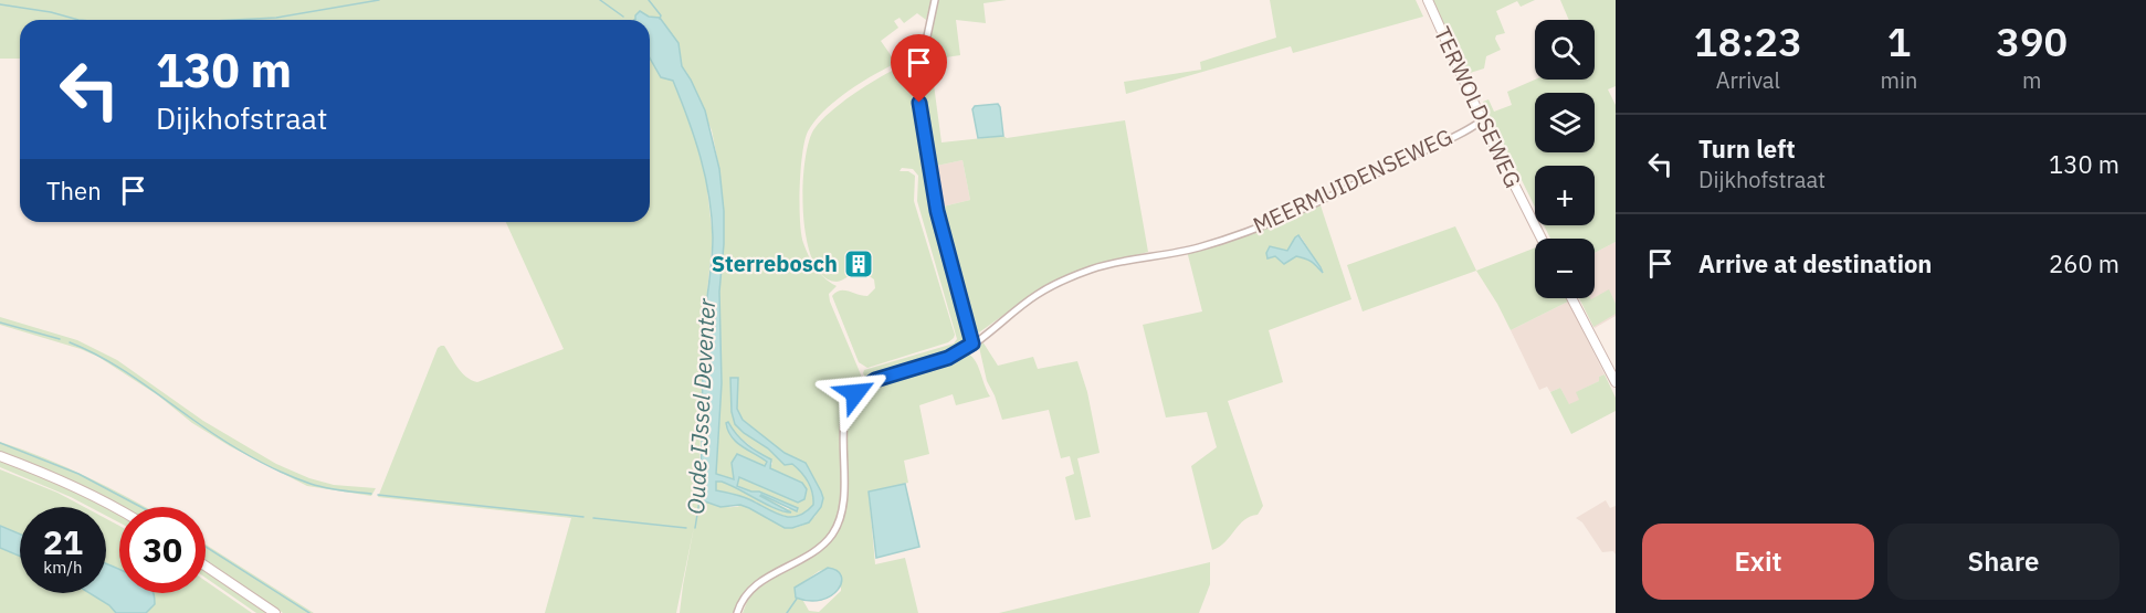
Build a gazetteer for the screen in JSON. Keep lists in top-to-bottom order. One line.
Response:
{"streets":{"main road":["TERWOLDSEWEG"],"street":["MEERMUIDENSEWEG"]},"crossings":[["TERWOLDSEWEG","MEERMUIDENSEWEG"]],"water":["Oude IJssel Deventer"],"places":{"building":["Sterrebosch"]},"page":{"eta":["18:23","Arrival","1","min","390","m"],"map_buttons":["+","−"],"turn":["130 m","Dijkhofstraat"],"list":[{"name":"Turn left","note":"Dijkhofstraat","value":"130 m"},{"name":"Arrive at destination","value":"260 m"}],"then":"Then","speed":"21 km/h","limit":"30","buttons":["Exit","Share"]}}
